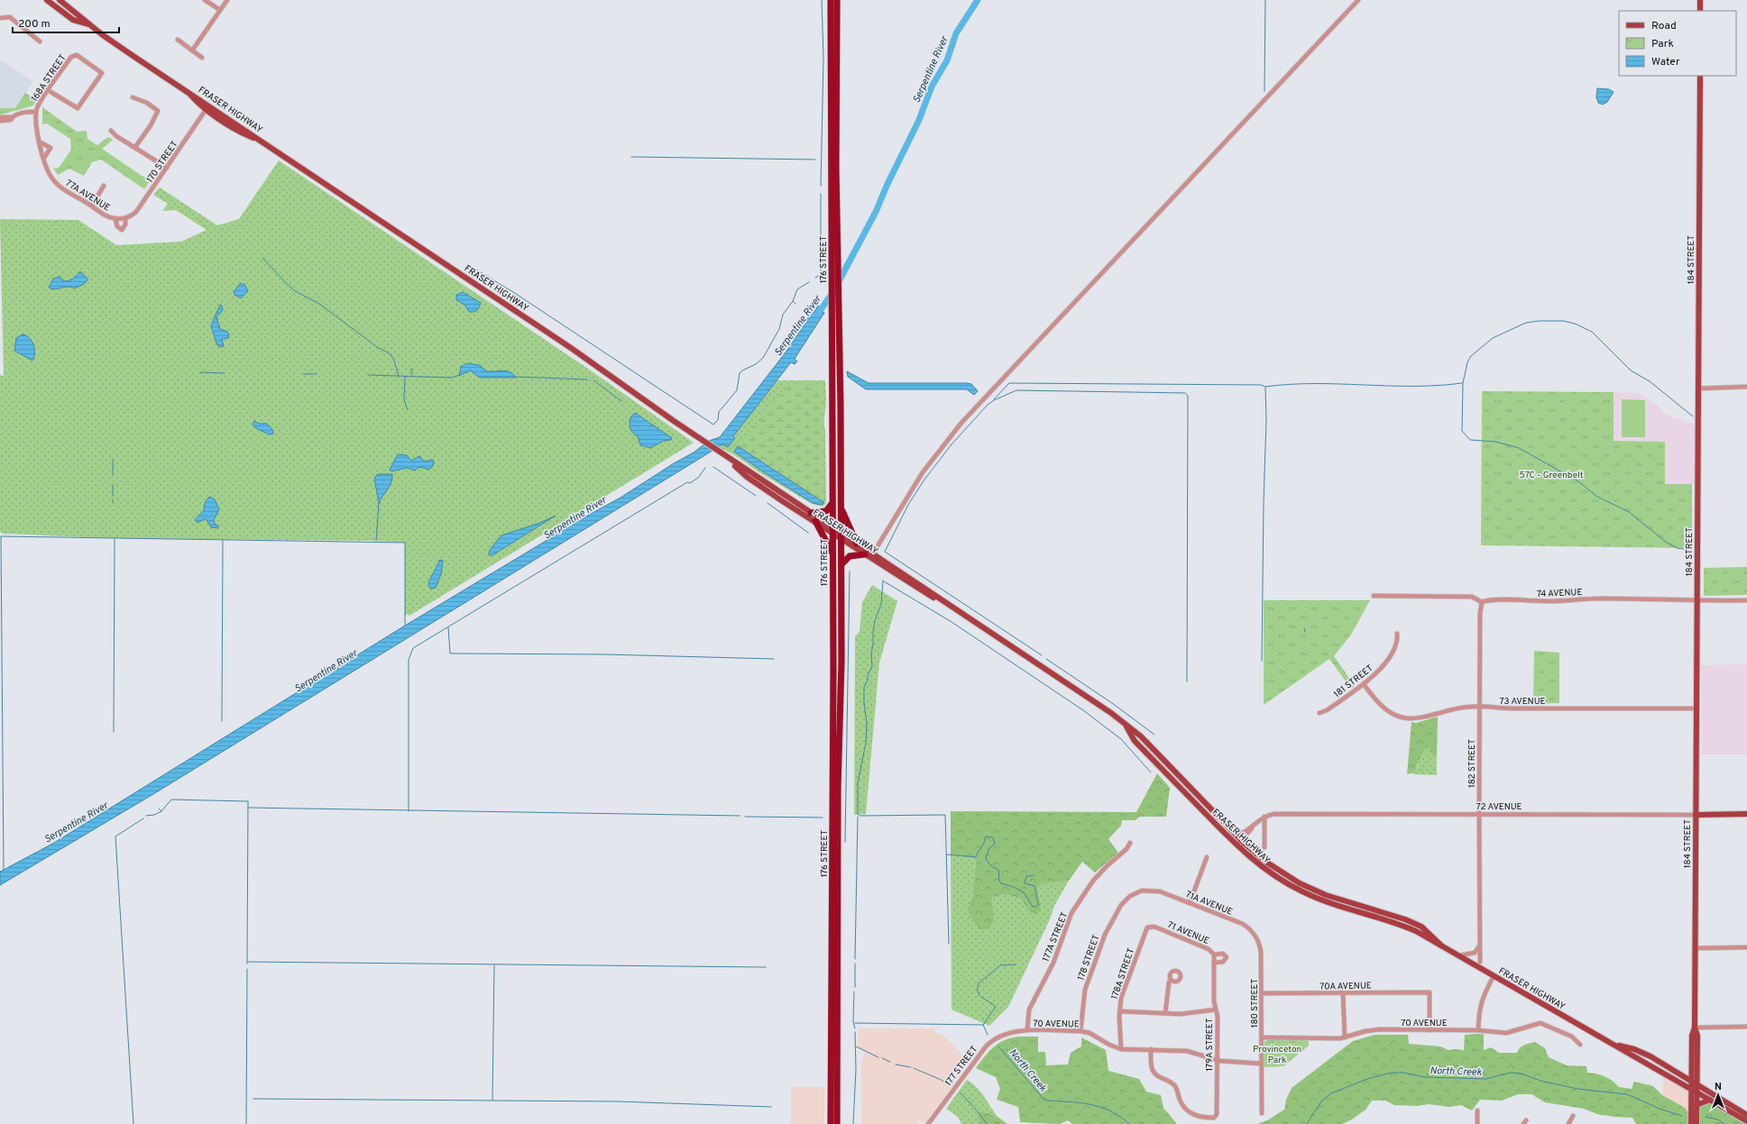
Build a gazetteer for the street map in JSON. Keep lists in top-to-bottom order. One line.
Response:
{"streets":{"highway":["176 STREET"],"main road":["FRASER HIGHWAY","184 STREET","72 AVENUE"],"street":["168A STREET","170 STREET","77A AVENUE","74 AVENUE","181 STREET","73 AVENUE","182 STREET","71A AVENUE","71 AVENUE","177A STREET","178 STREET","178A STREET","70A AVENUE","180 STREET","70 AVENUE","179A STREET","177 STREET"]},"crossings":[["168A STREET","77A AVENUE"],["FRASER HIGHWAY","170 STREET"],["FRASER HIGHWAY","176 STREET"],["FRASER HIGHWAY","184 STREET"],["170 STREET","77A AVENUE"],["184 STREET","74 AVENUE"],["184 STREET","73 AVENUE"],["184 STREET","72 AVENUE"],["74 AVENUE","182 STREET"],["181 STREET","73 AVENUE"],["73 AVENUE","182 STREET"],["182 STREET","72 AVENUE"],["71A AVENUE","178 STREET"],["71A AVENUE","180 STREET"],["71 AVENUE","178A STREET"],["71 AVENUE","179A STREET"],["177A STREET","70 AVENUE"],["178 STREET","70 AVENUE"],["178A STREET","70 AVENUE"],["70A AVENUE","180 STREET"],["70A AVENUE","70 AVENUE"],["180 STREET","70 AVENUE"],["70 AVENUE","179A STREET"],["70 AVENUE","177 STREET"]],"water":["Serpentine River","North Creek"],"parks":["57C - Greenbelt","Provinceton Park"],"legend":["Road","Park","Water"],"scale_bar":"200 m","north":"top"}
